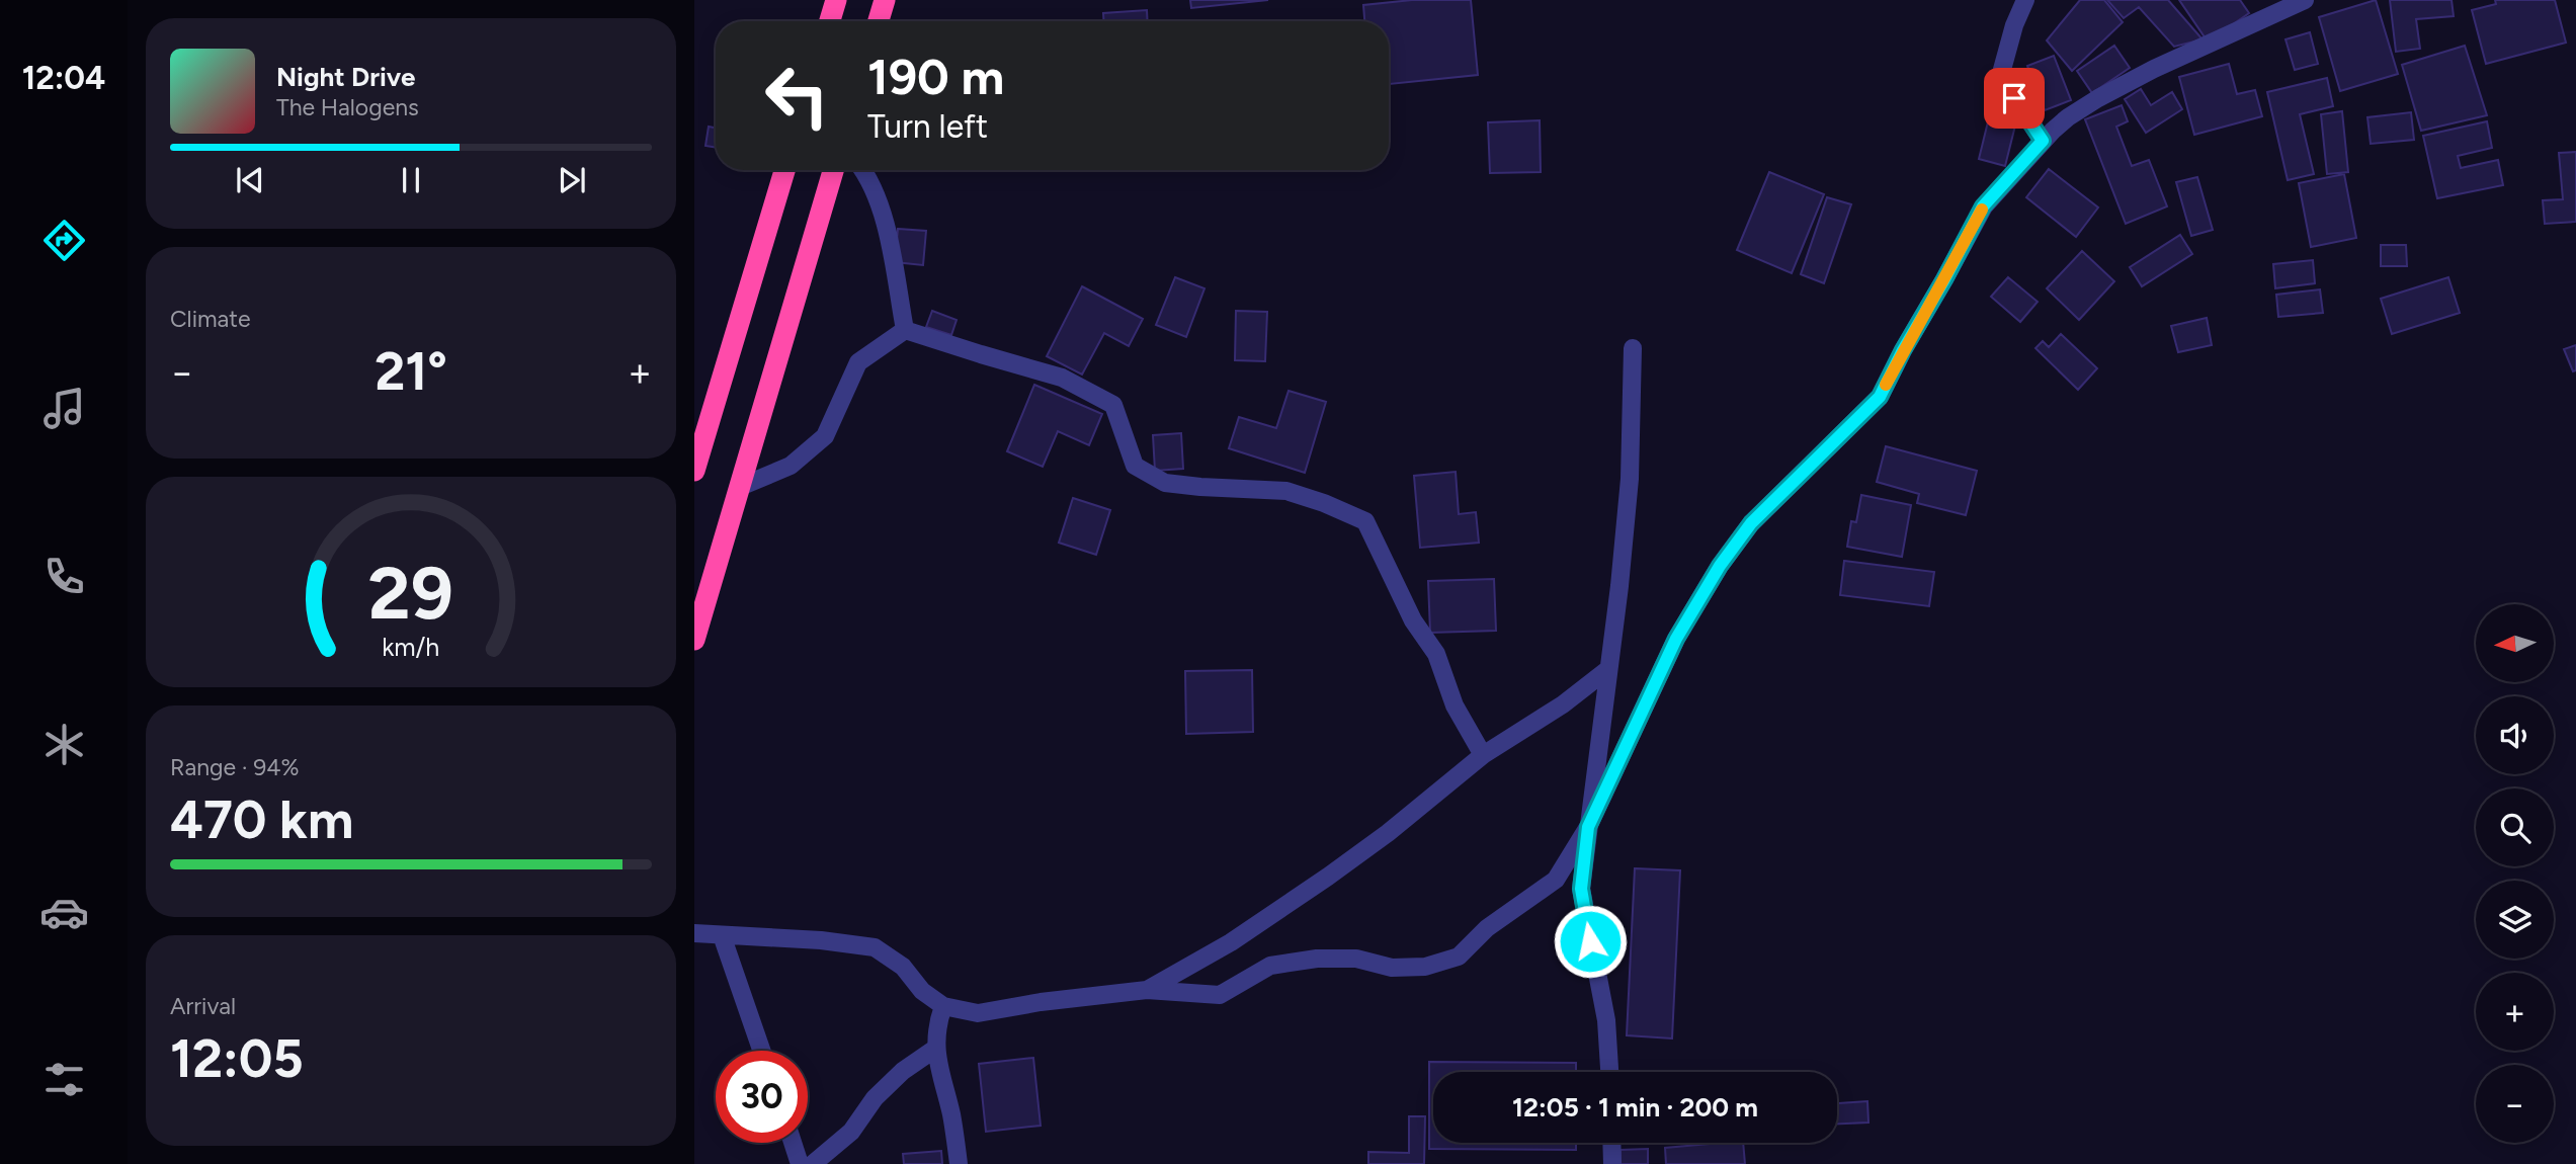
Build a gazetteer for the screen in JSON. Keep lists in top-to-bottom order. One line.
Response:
{"north":"left","page":{"tabs":"12:04","turn":["190 m","Turn left"],"song":["Night Drive","The Halogens"],"tile":["Climate",["Range · 94%","470 km"],["Arrival","12:05"]],"heat":["−","21°","+"],"map_buttons":["+","−"],"limit":"30","trip":"12:05 · 1 min · 200 m","gauge":["29","km/h"]}}
